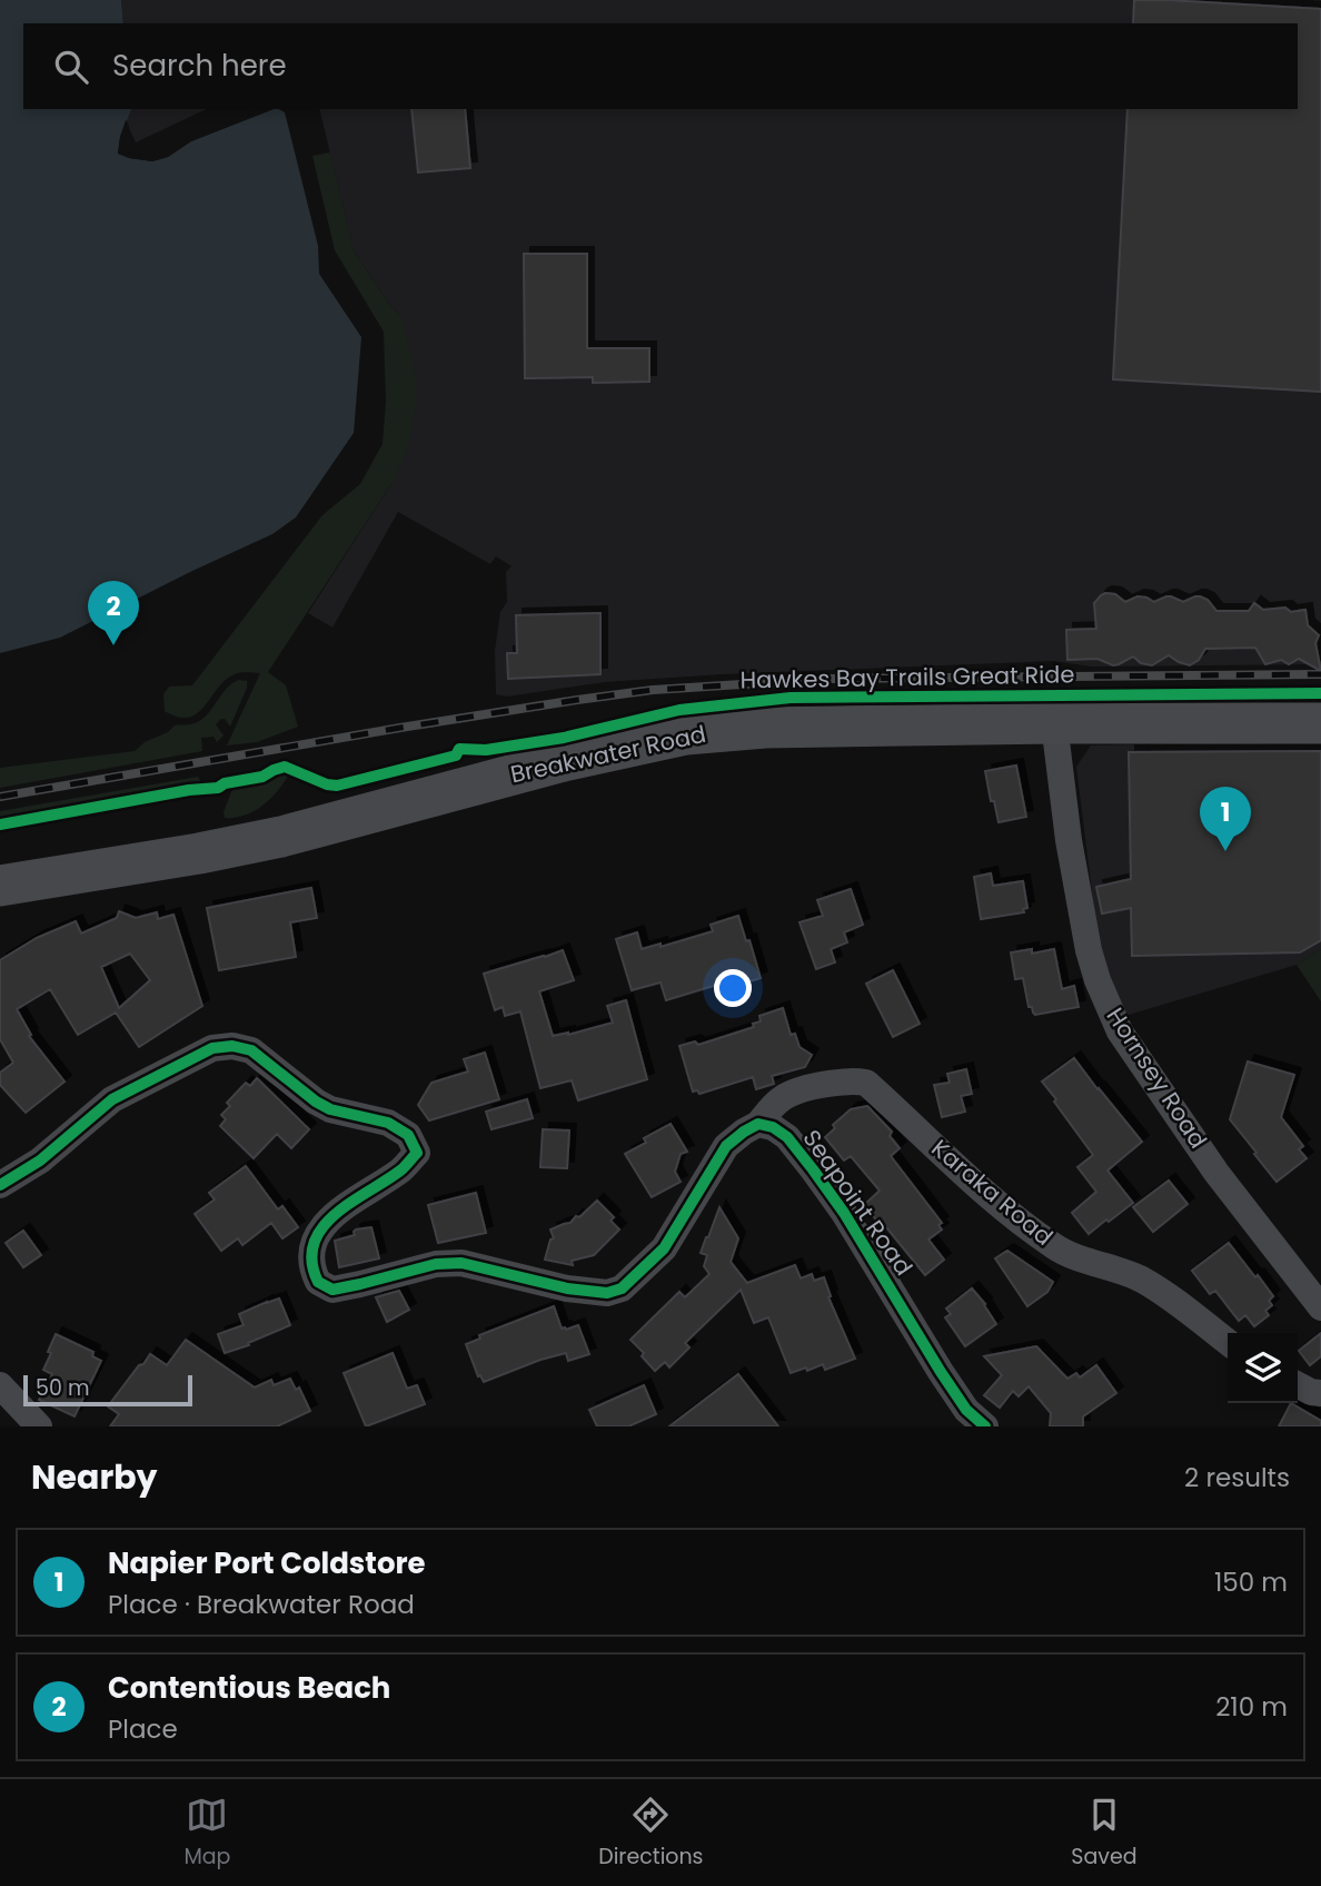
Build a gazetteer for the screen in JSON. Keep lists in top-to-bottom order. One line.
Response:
{"streets":{"highway":["Breakwater Road"],"street":["Hornsey Road","Karaka Road","Seapoint Road"],"cycle path":["Hawkes Bay Trails Great Ride"]},"crossings":[["Breakwater Road","Hornsey Road"],["Karaka Road","Seapoint Road"]],"scale_bar":"50 m","page":{"search":"Search here","pins":["2","1"],"scale":"50 m","heading":["Nearby","2 results"],"list":[{"mark":"1","name":"Napier Port Coldstore","note":"Place · Breakwater Road","value":"150 m"},{"mark":"2","name":"Contentious Beach","note":"Place","value":"210 m"}],"nav":["Map","Directions","Saved"]}}
